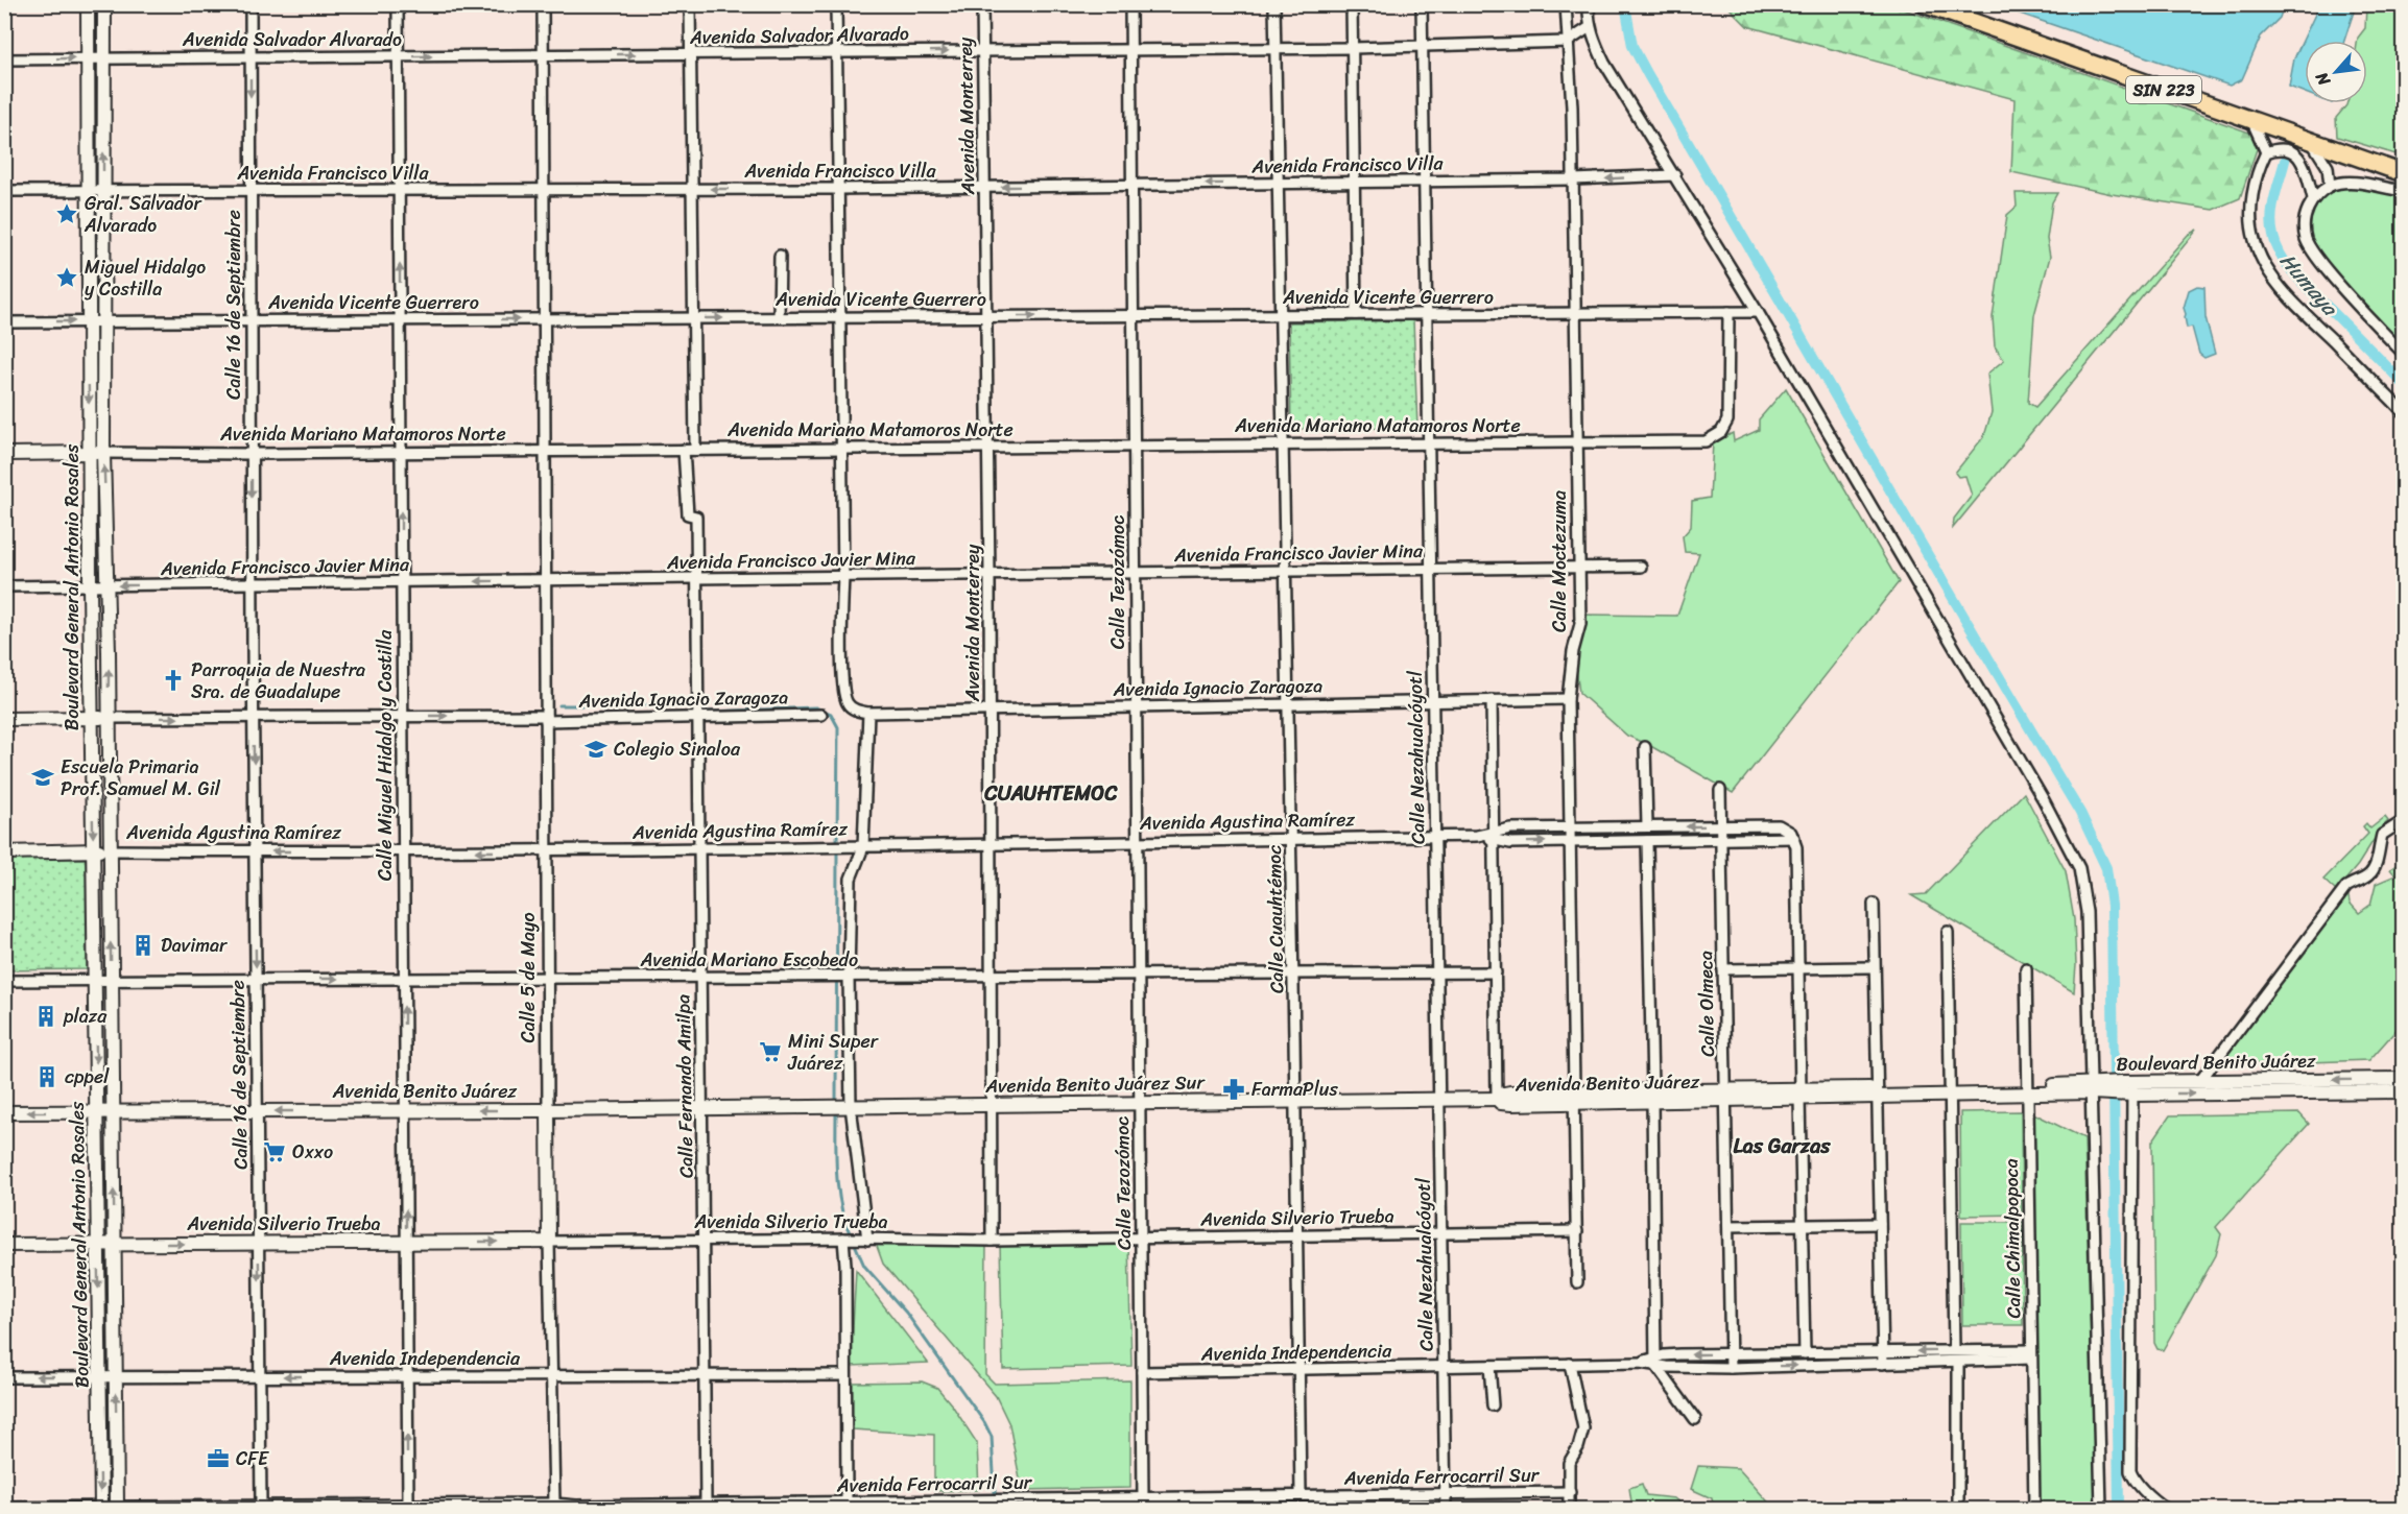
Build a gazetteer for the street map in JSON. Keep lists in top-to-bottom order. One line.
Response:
{"streets":{"main road":["SIN 223"],"street":["Avenida Salvador Alvarado","Avenida Monterrey","Avenida Francisco Villa","Avenida Vicente Guerrero","Calle 16 de Septiembre","Avenida Mariano Matamoros Norte","Avenida Francisco Javier Mina","Calle Moctezuma","Calle Tezozómoc","Boulevard General Antonio Rosales","Avenida Ignacio Zaragoza","Calle Miguel Hidalgo y Costilla","Calle Nezahualcóyotl","Avenida Agustina Ramírez","Calle Cuauhtémoc","Avenida Mariano Escobedo","Calle 5 de Mayo","Calle Olmeca","Boulevard Benito Juárez","Avenida Benito Juárez","Avenida Benito Juárez Sur","Calle Fernando Amilpa","Avenida Silverio Trueba","Calle Chimalpopoca","Avenida Independencia","Avenida Ferrocarril Sur"]},"crossings":[["Avenida Salvador Alvarado","Avenida Monterrey"],["Avenida Salvador Alvarado","Calle 16 de Septiembre"],["Avenida Salvador Alvarado","Calle Moctezuma"],["Avenida Salvador Alvarado","Calle Tezozómoc"],["Avenida Salvador Alvarado","Boulevard General Antonio Rosales"],["Avenida Salvador Alvarado","Calle Miguel Hidalgo y Costilla"],["Avenida Salvador Alvarado","Calle Nezahualcóyotl"],["Avenida Salvador Alvarado","Calle Cuauhtémoc"],["Avenida Salvador Alvarado","Calle 5 de Mayo"],["Avenida Monterrey","Avenida Francisco Villa"],["Avenida Monterrey","Avenida Vicente Guerrero"],["Avenida Monterrey","Avenida Mariano Matamoros Norte"],["Avenida Monterrey","Avenida Francisco Javier Mina"],["Avenida Monterrey","Avenida Ignacio Zaragoza"],["Avenida Monterrey","Avenida Agustina Ramírez"],["Avenida Monterrey","Avenida Mariano Escobedo"],["Avenida Monterrey","Avenida Benito Juárez Sur"],["Avenida Monterrey","Avenida Silverio Trueba"],["Avenida Francisco Villa","Calle 16 de Septiembre"],["Avenida Francisco Villa","Calle Moctezuma"],["Avenida Francisco Villa","Calle Tezozómoc"],["Avenida Francisco Villa","Boulevard General Antonio Rosales"],["Avenida Francisco Villa","Calle Miguel Hidalgo y Costilla"],["Avenida Francisco Villa","Calle Nezahualcóyotl"],["Avenida Francisco Villa","Calle Cuauhtémoc"],["Avenida Francisco Villa","Calle 5 de Mayo"],["Avenida Vicente Guerrero","Calle 16 de Septiembre"],["Avenida Vicente Guerrero","Avenida Mariano Matamoros Norte"],["Avenida Vicente Guerrero","Calle Moctezuma"],["Avenida Vicente Guerrero","Calle Tezozómoc"],["Avenida Vicente Guerrero","Boulevard General Antonio Rosales"],["Avenida Vicente Guerrero","Calle Miguel Hidalgo y Costilla"],["Avenida Vicente Guerrero","Calle Nezahualcóyotl"],["Avenida Vicente Guerrero","Calle Cuauhtémoc"],["Avenida Vicente Guerrero","Calle 5 de Mayo"],["Calle 16 de Septiembre","Avenida Mariano Matamoros Norte"],["Calle 16 de Septiembre","Avenida Francisco Javier Mina"],["Calle 16 de Septiembre","Avenida Ignacio Zaragoza"],["Calle 16 de Septiembre","Avenida Agustina Ramírez"],["Calle 16 de Septiembre","Avenida Mariano Escobedo"],["Calle 16 de Septiembre","Avenida Benito Juárez"],["Calle 16 de Septiembre","Avenida Silverio Trueba"],["Calle 16 de Septiembre","Avenida Independencia"],["Calle 16 de Septiembre","Avenida Ferrocarril Sur"],["Avenida Mariano Matamoros Norte","Calle Moctezuma"],["Avenida Mariano Matamoros Norte","Calle Tezozómoc"],["Avenida Mariano Matamoros Norte","Boulevard General Antonio Rosales"],["Avenida Mariano Matamoros Norte","Calle Miguel Hidalgo y Costilla"],["Avenida Mariano Matamoros Norte","Calle Nezahualcóyotl"],["Avenida Mariano Matamoros Norte","Calle Cuauhtémoc"],["Avenida Mariano Matamoros Norte","Calle 5 de Mayo"],["Avenida Mariano Matamoros Norte","Calle Fernando Amilpa"],["Avenida Francisco Javier Mina","Calle Moctezuma"],["Avenida Francisco Javier Mina","Calle Tezozómoc"],["Avenida Francisco Javier Mina","Boulevard General Antonio Rosales"],["Avenida Francisco Javier Mina","Calle Miguel Hidalgo y Costilla"],["Avenida Francisco Javier Mina","Calle Nezahualcóyotl"],["Avenida Francisco Javier Mina","Calle Cuauhtémoc"],["Avenida Francisco Javier Mina","Calle 5 de Mayo"],["Avenida Francisco Javier Mina","Calle Fernando Amilpa"],["Calle Moctezuma","Avenida Ignacio Zaragoza"],["Calle Moctezuma","Avenida Agustina Ramírez"],["Calle Moctezuma","Avenida Benito Juárez"],["Calle Moctezuma","Avenida Silverio Trueba"],["Calle Tezozómoc","Avenida Ignacio Zaragoza"],["Calle Tezozómoc","Avenida Agustina Ramírez"],["Calle Tezozómoc","Avenida Mariano Escobedo"],["Calle Tezozómoc","Avenida Benito Juárez Sur"],["Calle Tezozómoc","Avenida Silverio Trueba"],["Calle Tezozómoc","Avenida Independencia"],["Calle Tezozómoc","Avenida Ferrocarril Sur"],["Boulevard General Antonio Rosales","Avenida Ignacio Zaragoza"],["Boulevard General Antonio Rosales","Avenida Agustina Ramírez"],["Boulevard General Antonio Rosales","Avenida Mariano Escobedo"],["Boulevard General Antonio Rosales","Avenida Benito Juárez"],["Boulevard General Antonio Rosales","Avenida Silverio Trueba"],["Boulevard General Antonio Rosales","Avenida Independencia"],["Boulevard General Antonio Rosales","Avenida Ferrocarril Sur"],["Avenida Ignacio Zaragoza","Calle Miguel Hidalgo y Costilla"],["Avenida Ignacio Zaragoza","Calle Nezahualcóyotl"],["Avenida Ignacio Zaragoza","Calle Cuauhtémoc"],["Avenida Ignacio Zaragoza","Calle 5 de Mayo"],["Avenida Ignacio Zaragoza","Calle Fernando Amilpa"],["Calle Miguel Hidalgo y Costilla","Avenida Agustina Ramírez"],["Calle Miguel Hidalgo y Costilla","Avenida Mariano Escobedo"],["Calle Miguel Hidalgo y Costilla","Avenida Benito Juárez"],["Calle Miguel Hidalgo y Costilla","Avenida Silverio Trueba"],["Calle Miguel Hidalgo y Costilla","Avenida Independencia"],["Calle Miguel Hidalgo y Costilla","Avenida Ferrocarril Sur"],["Calle Nezahualcóyotl","Avenida Agustina Ramírez"],["Calle Nezahualcóyotl","Avenida Mariano Escobedo"],["Calle Nezahualcóyotl","Avenida Benito Juárez Sur"],["Calle Nezahualcóyotl","Avenida Silverio Trueba"],["Calle Nezahualcóyotl","Avenida Independencia"],["Calle Nezahualcóyotl","Avenida Ferrocarril Sur"],["Avenida Agustina Ramírez","Calle Cuauhtémoc"],["Avenida Agustina Ramírez","Calle 5 de Mayo"],["Avenida Agustina Ramírez","Calle Olmeca"],["Avenida Agustina Ramírez","Calle Fernando Amilpa"],["Calle Cuauhtémoc","Avenida Mariano Escobedo"],["Calle Cuauhtémoc","Avenida Benito Juárez Sur"],["Calle Cuauhtémoc","Avenida Silverio Trueba"],["Calle Cuauhtémoc","Avenida Independencia"],["Calle Cuauhtémoc","Avenida Ferrocarril Sur"],["Avenida Mariano Escobedo","Calle 5 de Mayo"],["Avenida Mariano Escobedo","Calle Fernando Amilpa"],["Calle 5 de Mayo","Avenida Benito Juárez"],["Calle 5 de Mayo","Avenida Silverio Trueba"],["Calle 5 de Mayo","Avenida Independencia"],["Calle 5 de Mayo","Avenida Ferrocarril Sur"],["Calle Olmeca","Avenida Benito Juárez"],["Calle Olmeca","Avenida Independencia"],["Boulevard Benito Juárez","Avenida Benito Juárez"],["Boulevard Benito Juárez","Calle Chimalpopoca"],["Avenida Benito Juárez","Avenida Benito Juárez Sur"],["Avenida Benito Juárez","Calle Fernando Amilpa"],["Avenida Benito Juárez","Calle Chimalpopoca"],["Calle Fernando Amilpa","Avenida Silverio Trueba"],["Calle Fernando Amilpa","Avenida Independencia"],["Calle Fernando Amilpa","Avenida Ferrocarril Sur"],["Calle Chimalpopoca","Avenida Independencia"]],"one_way":["Calle 16 de Septiembre","Calle Miguel Hidalgo y Costilla"],"districts":["CUAUHTEMOC","Las Garzas"],"water":["Humaya"],"places":{"place":["Gral. Salvador Alvarado","Miguel Hidalgo y Costilla"],"church":["Parroquia de Nuestra Sra. de Guadalupe"],"school or university":["Colegio Sinaloa","Escuela Primaria Prof. Samuel M. Gil"],"building":["Davimar","plaza","cppel"],"supermarket":["Mini Super Juárez","Oxxo"],"pharmacy":["FarmaPlus"],"office":["CFE"]},"north":"bottom left"}
